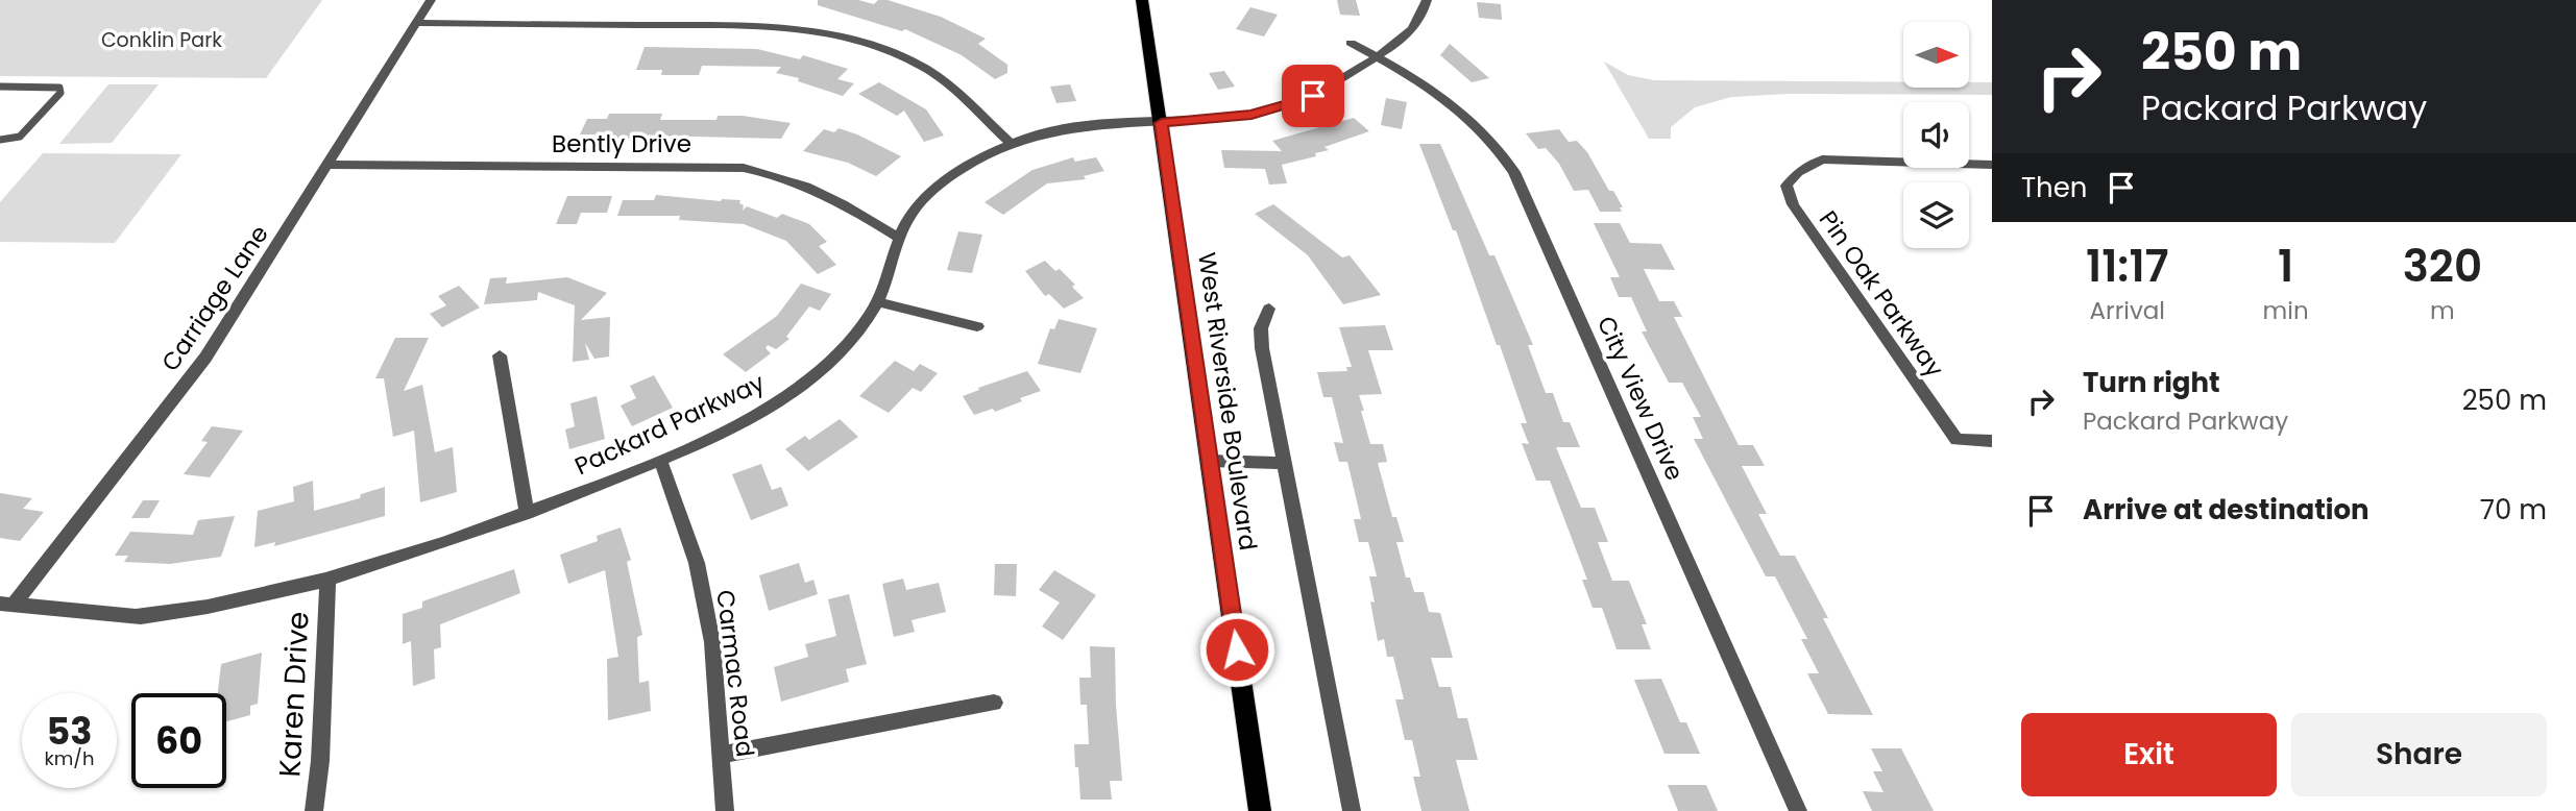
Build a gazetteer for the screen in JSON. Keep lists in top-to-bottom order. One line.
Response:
{"streets":{"main road":["West Riverside Boulevard"],"street":["Bently Drive","Pin Oak Parkway","Carriage Lane","City View Drive","Packard Parkway","Carmac Road","Karen Drive"]},"crossings":[["Bently Drive","Carriage Lane"],["Bently Drive","Packard Parkway"],["Carriage Lane","Packard Parkway"],["City View Drive","Packard Parkway"],["West Riverside Boulevard","Packard Parkway"],["Packard Parkway","Carmac Road"],["Packard Parkway","Karen Drive"]],"parks":["Conklin Park"],"north":"right","page":{"turn":["250 m","Packard Parkway"],"then":"Then","eta":["11:17","Arrival","1","min","320","m"],"list":[{"name":"Turn right","note":"Packard Parkway","value":"250 m"},{"name":"Arrive at destination","value":"70 m"}],"speed":"53 km/h","limit":"60","buttons":["Exit","Share"]}}
